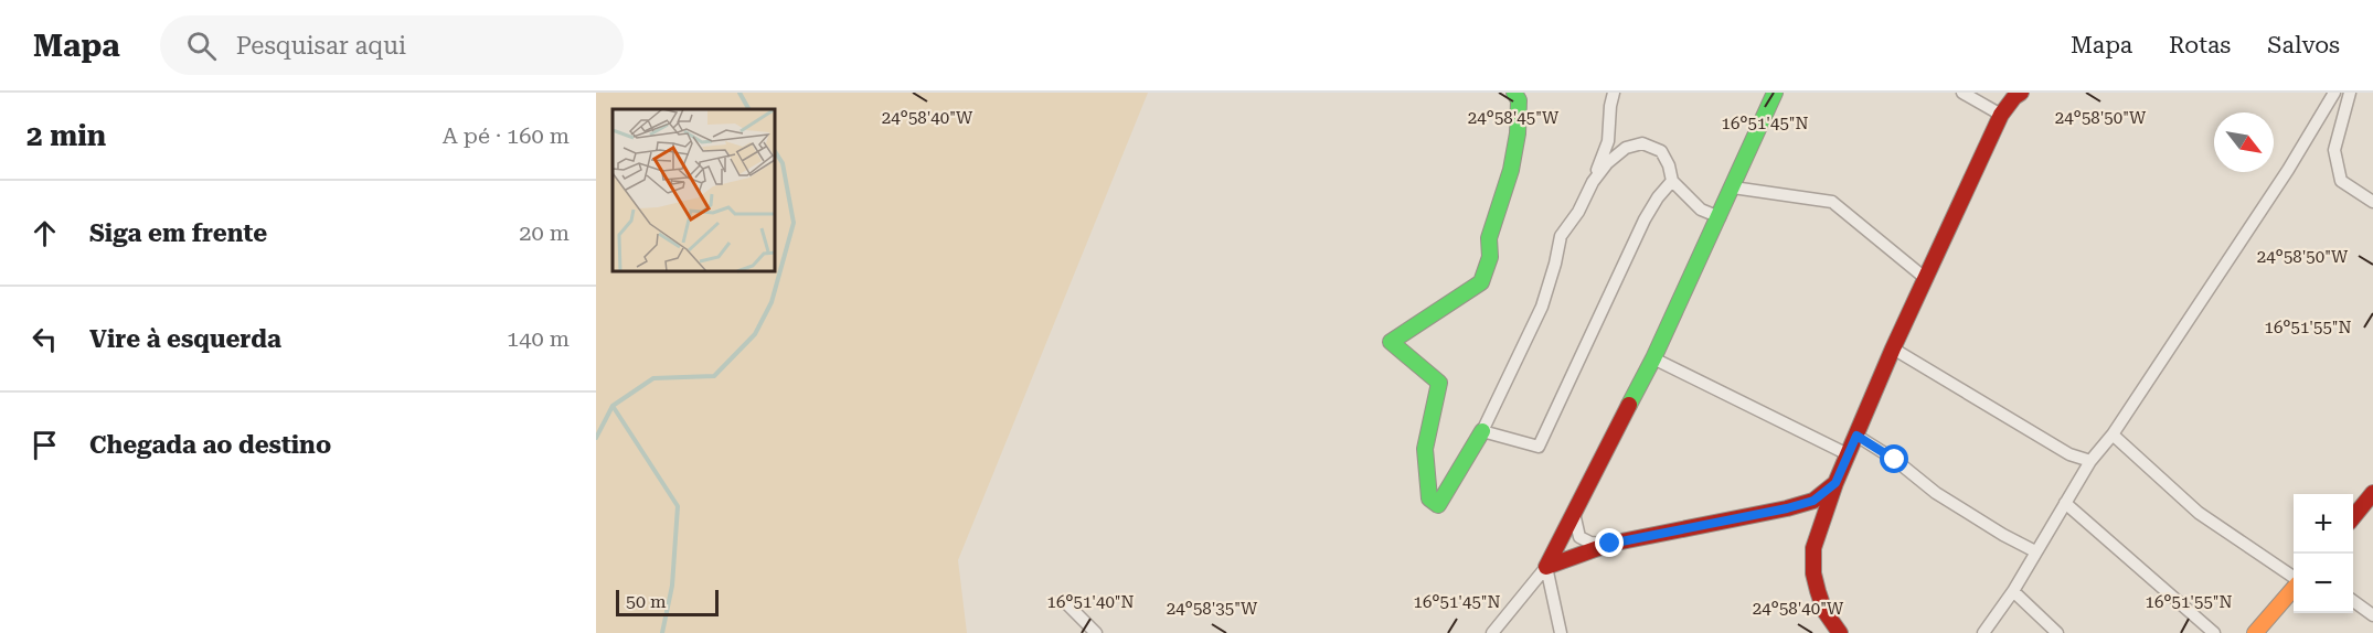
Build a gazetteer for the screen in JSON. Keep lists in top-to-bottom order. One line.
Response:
{"scale_bar":"50 m","north":"bottom right","page":{"header":"Mapa","search":"Pesquisar aqui","nav":["Mapa","Rotas","Salvos"],"heading":["2 min","A pé · 160 m"],"list":[["Siga em frente","20 m"],["Vire à esquerda","140 m"],"Chegada ao destino"],"map_buttons":["+","−"],"scale":"50 m"},"coordinates":["24°58'40\"W","24°58'45\"W","24°58'50\"W","16°51'45\"N","16°51'55\"N","16°51'40\"N","24°58'35\"W"]}
